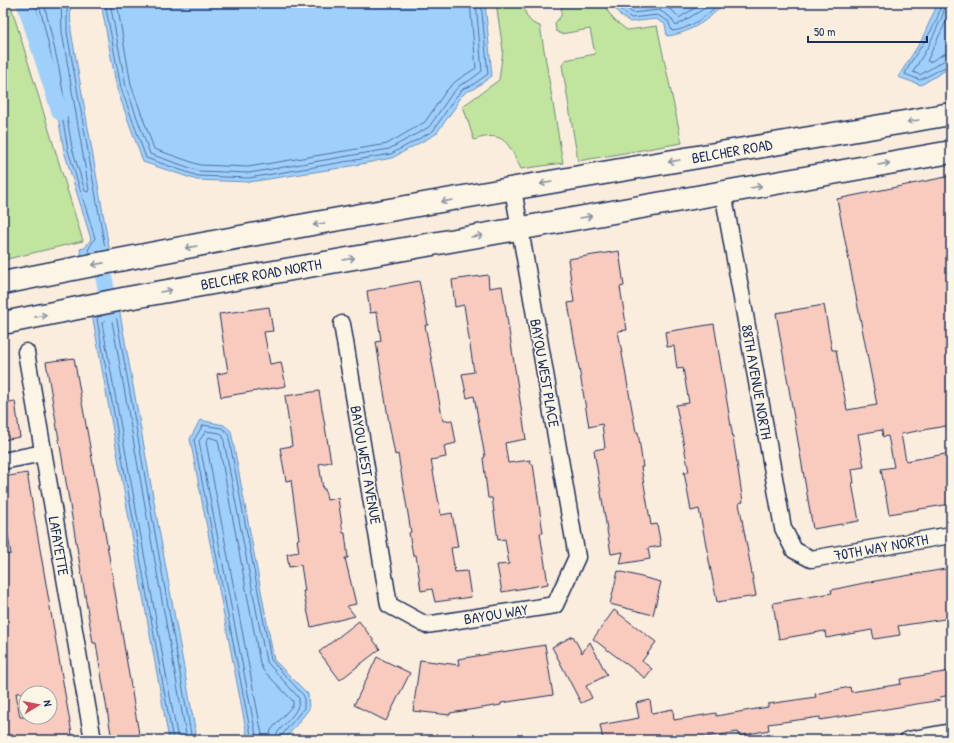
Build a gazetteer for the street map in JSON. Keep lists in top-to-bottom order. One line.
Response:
{"streets":{"main road":["BELCHER ROAD","BELCHER ROAD NORTH"],"street":["BAYOU WEST PLACE","88TH AVENUE NORTH","BAYOU WEST AVENUE","LAFAYETTE","70TH WAY NORTH","BAYOU WAY"]},"crossings":[["BELCHER ROAD","BAYOU WEST PLACE"],["BELCHER ROAD NORTH","BAYOU WEST PLACE"],["BAYOU WEST PLACE","BAYOU WAY"],["88TH AVENUE NORTH","70TH WAY NORTH"],["BAYOU WEST AVENUE","BAYOU WAY"]],"scale_bar":"50 m","north":"right"}
